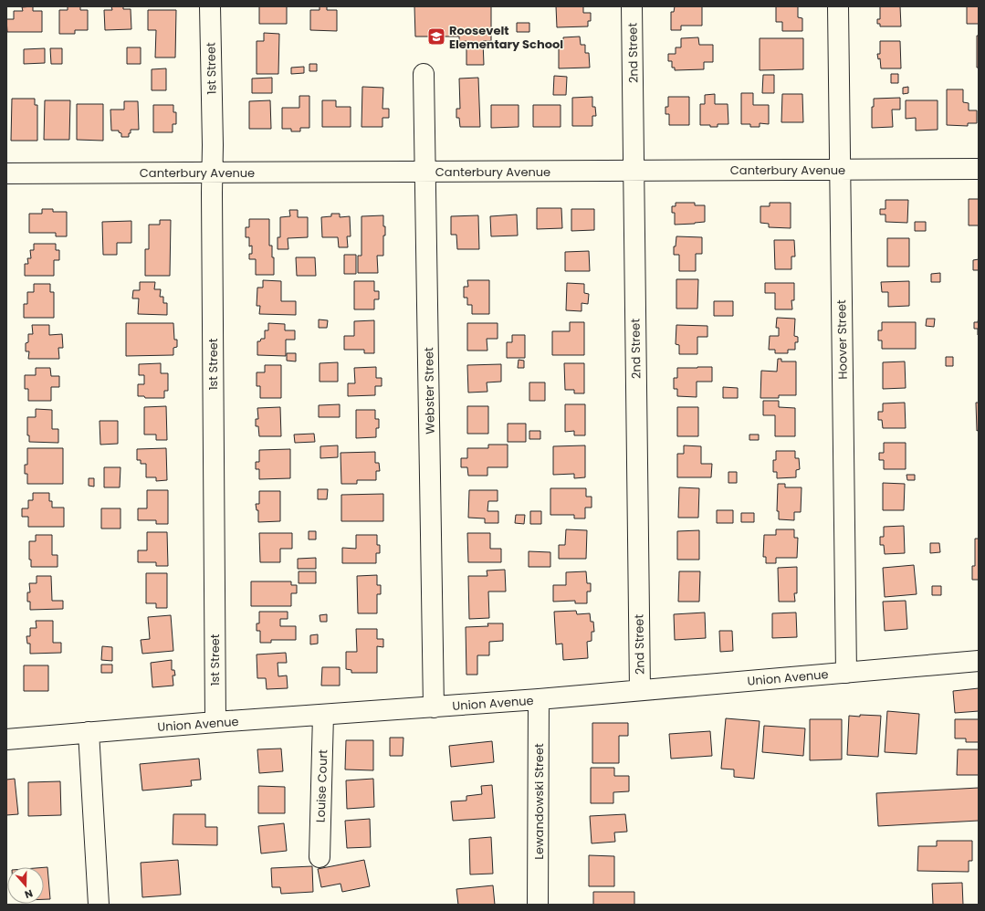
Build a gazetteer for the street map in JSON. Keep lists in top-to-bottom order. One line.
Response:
{"streets":{"street":["2nd Street","1st Street","Canterbury Avenue","Hoover Street","Webster Street","Union Avenue","Louise Court","Lewandowski Street"]},"crossings":[["2nd Street","Canterbury Avenue"],["2nd Street","Union Avenue"],["1st Street","Canterbury Avenue"],["1st Street","Union Avenue"],["Canterbury Avenue","Hoover Street"],["Canterbury Avenue","Webster Street"],["Hoover Street","Union Avenue"],["Webster Street","Union Avenue"],["Union Avenue","Louise Court"],["Union Avenue","Lewandowski Street"]],"places":{"school or university":["Roosevelt Elementary School"]},"north":"bottom"}
